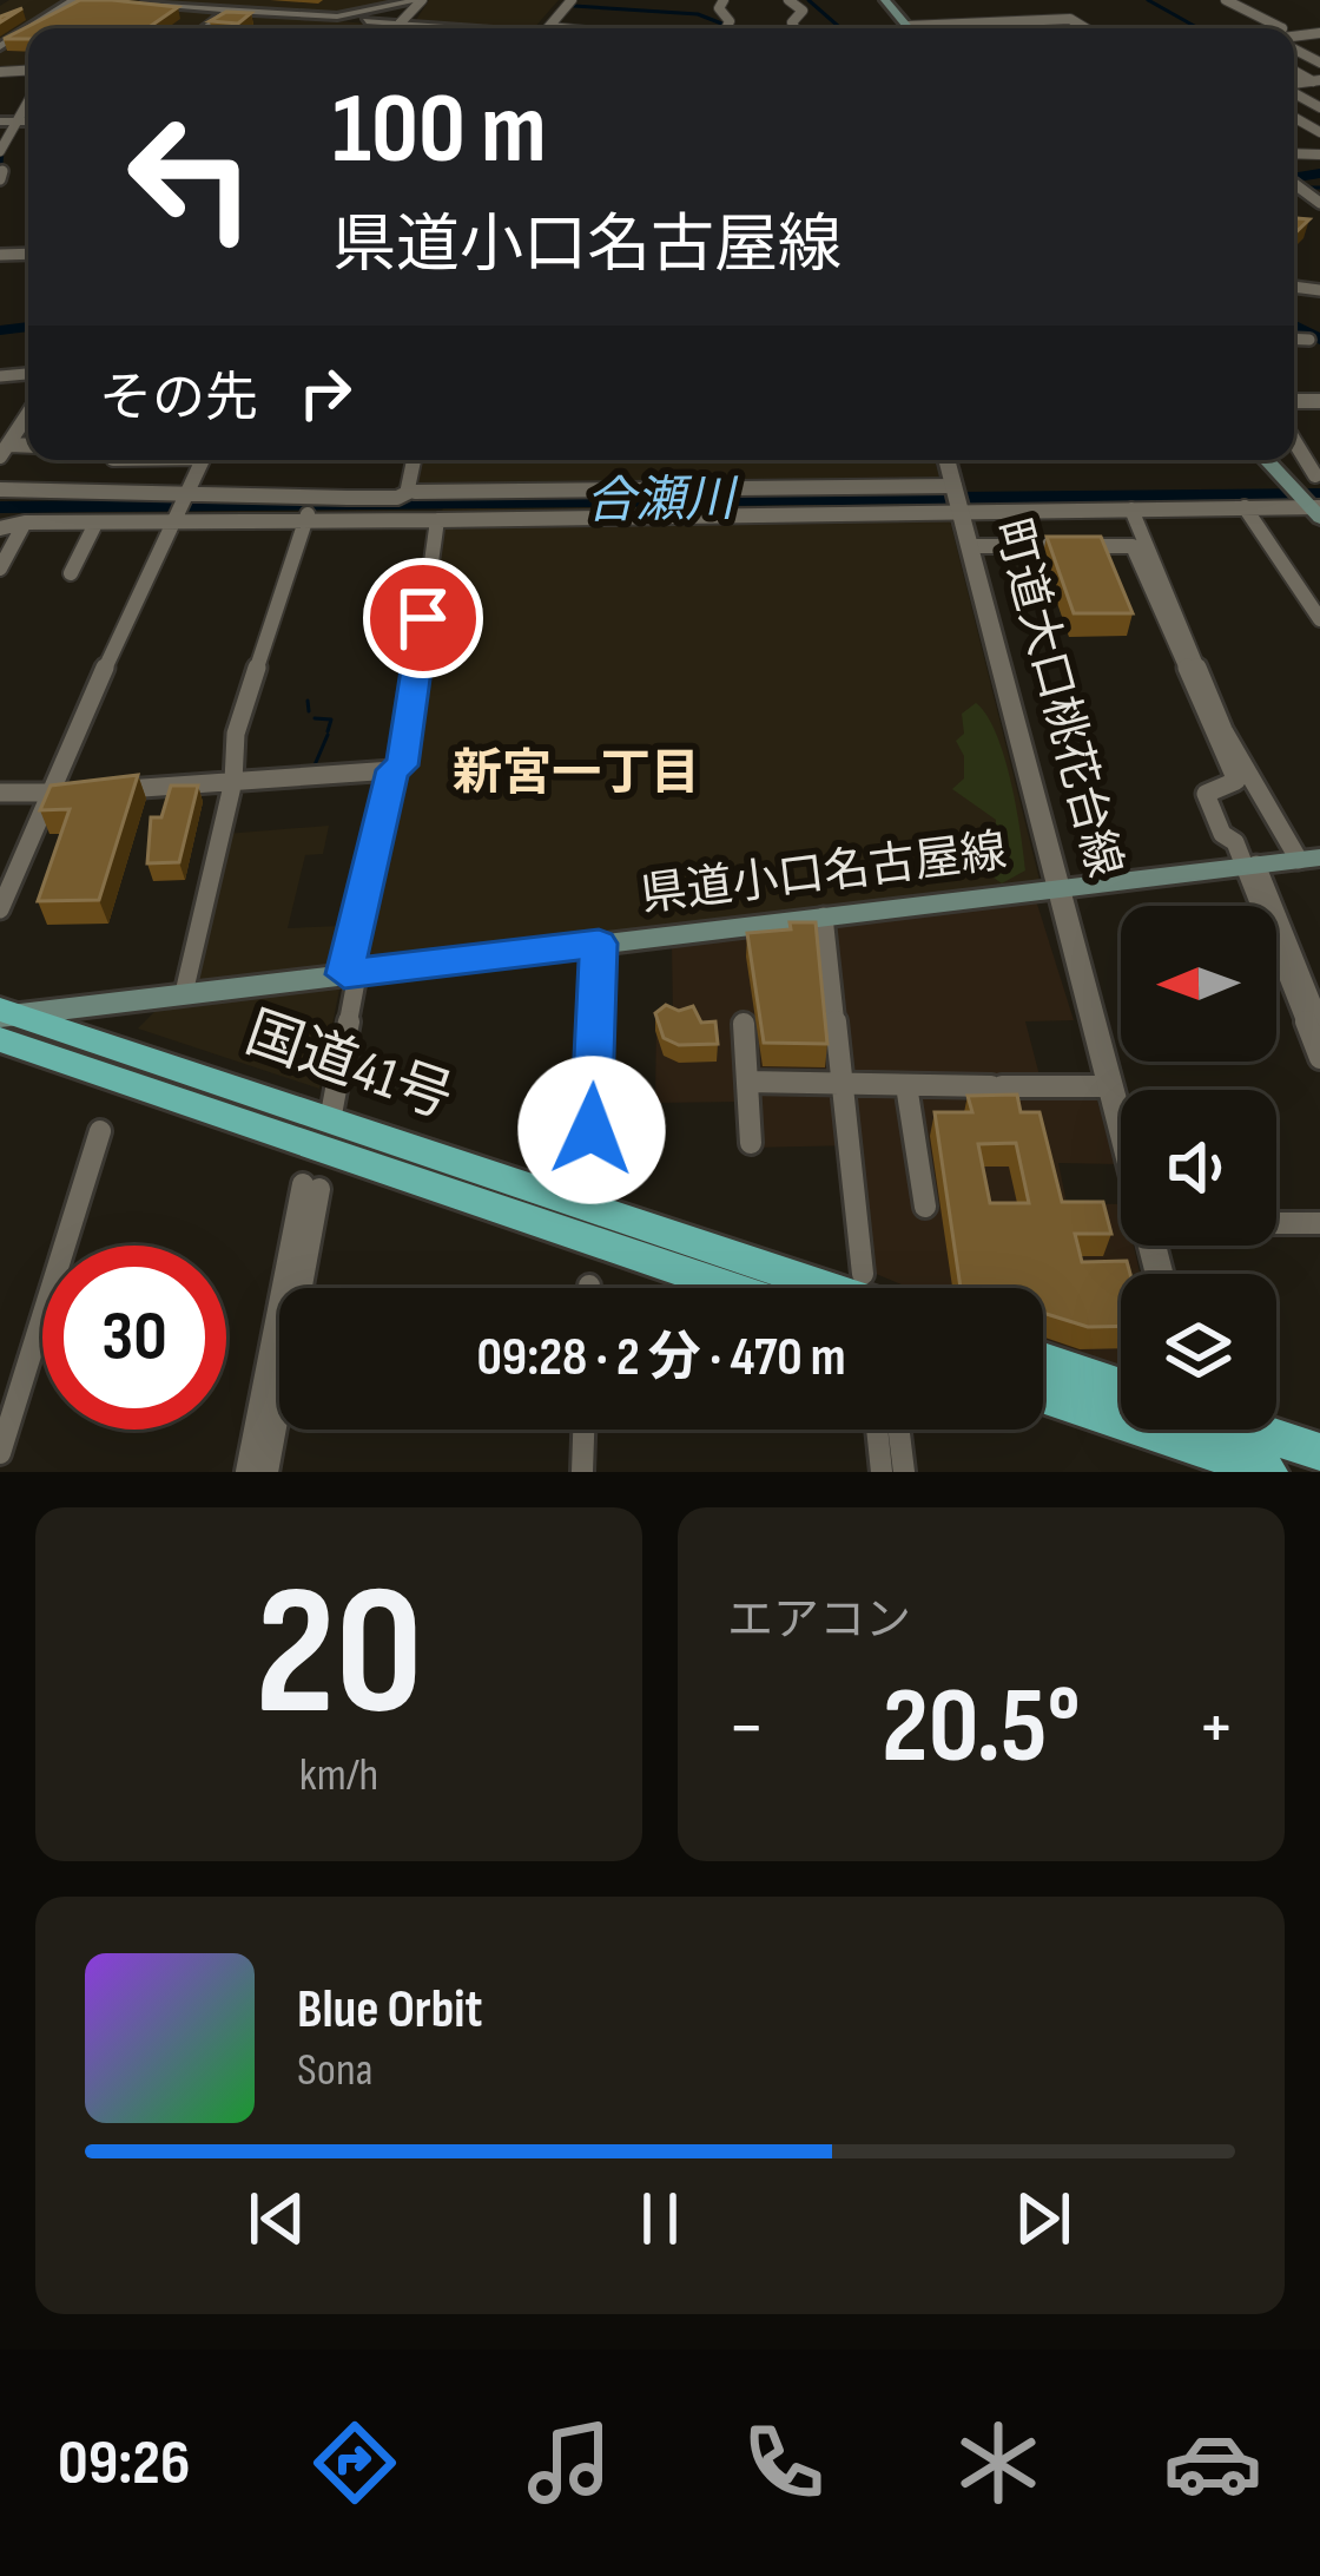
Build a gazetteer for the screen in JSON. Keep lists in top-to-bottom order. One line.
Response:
{"streets":{"highway":["国道41号"],"main road":["県道小口名古屋線"],"street":["町道大口桃花台線"]},"crossings":[["町道大口桃花台線","県道小口名古屋線"],["県道小口名古屋線","国道41号"]],"districts":["新宮一丁目"],"water":["合瀬川"],"north":"left","page":{"turn":["100 m","県道小口名古屋線"],"then":"その先","limit":"30","trip":"09:28 · 2 分 · 470 m","tile":[["20","km/h"],"エアコン"],"heat":["−","20.5°","+"],"song":["Blue Orbit","Sona"],"tabs":"09:26"}}
